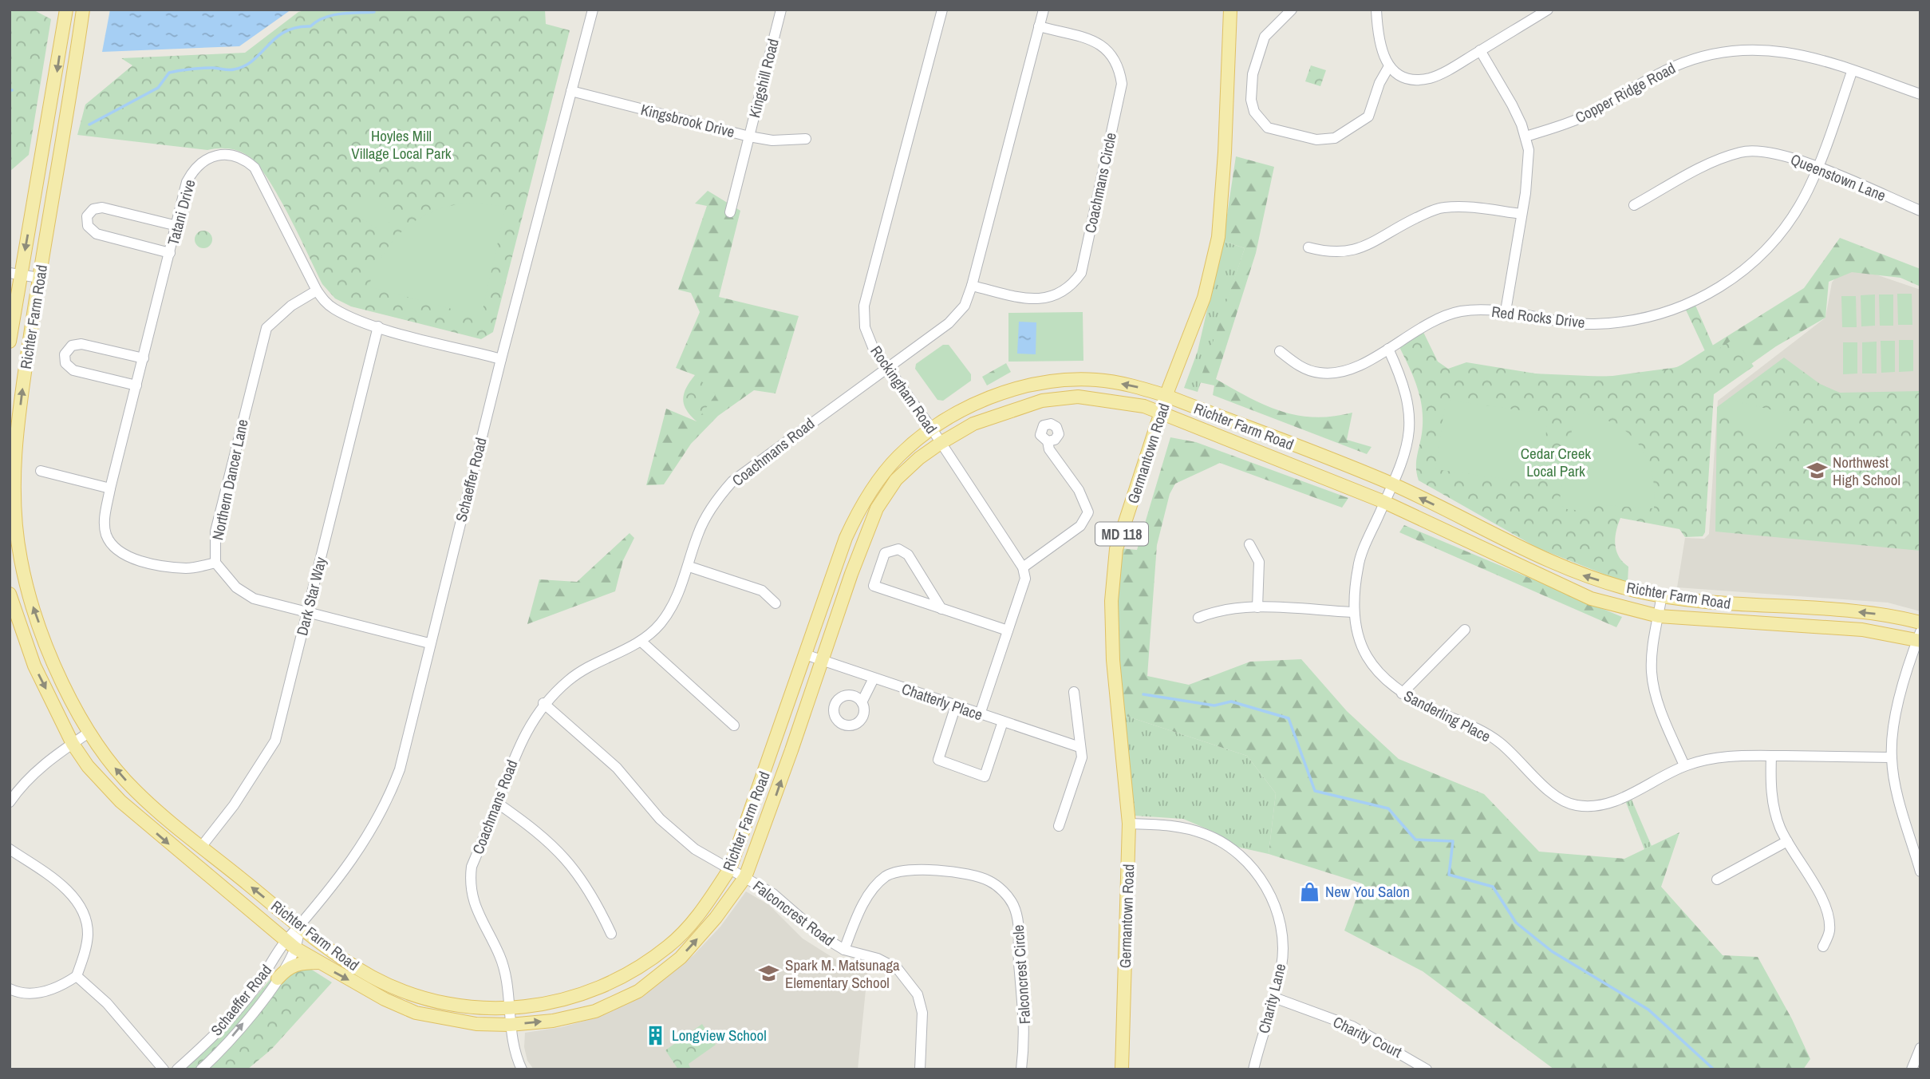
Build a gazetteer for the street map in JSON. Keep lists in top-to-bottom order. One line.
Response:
{"streets":{"main road":["Richter Farm Road","Germantown Road","MD 118"],"street":["Kingshill Road","Copper Ridge Road","Kingsbrook Drive","Queenstown Lane","Coachmans Circle","Tatani Drive","Red Rocks Drive","Rockingham Road","Coachmans Road","Northern Dancer Lane","Schaeffer Road","Dark Star Way","Chatterly Place","Sanderling Place","Falconcrest Road","Falconcrest Circle","Charity Lane","Charity Court"]},"crossings":[["Kingshill Road","Kingsbrook Drive"],["Copper Ridge Road","Red Rocks Drive"],["Kingsbrook Drive","Schaeffer Road"],["Queenstown Lane","Red Rocks Drive"],["Coachmans Circle","Coachmans Road"],["Tatani Drive","Northern Dancer Lane"],["Tatani Drive","Schaeffer Road"],["Tatani Drive","Dark Star Way"],["Richter Farm Road","Rockingham Road"],["Richter Farm Road","Coachmans Road"],["Richter Farm Road","Germantown Road"],["Richter Farm Road","Schaeffer Road"],["Richter Farm Road","Dark Star Way"],["Richter Farm Road","Chatterly Place"],["Richter Farm Road","Sanderling Place"],["Richter Farm Road","Falconcrest Road"],["Red Rocks Drive","Sanderling Place"],["Rockingham Road","Coachmans Road"],["Coachmans Road","Falconcrest Road"],["Germantown Road","Charity Lane"],["Falconcrest Road","Falconcrest Circle"],["Charity Lane","Charity Court"]],"parks":["Hoyles Mill Village Local Park","Cedar Creek Local Park"],"places":{"school or university":["Northwest High School","Spark M. Matsunaga Elementary School"],"shop":["New You Salon"],"building":["Longview School"]}}
